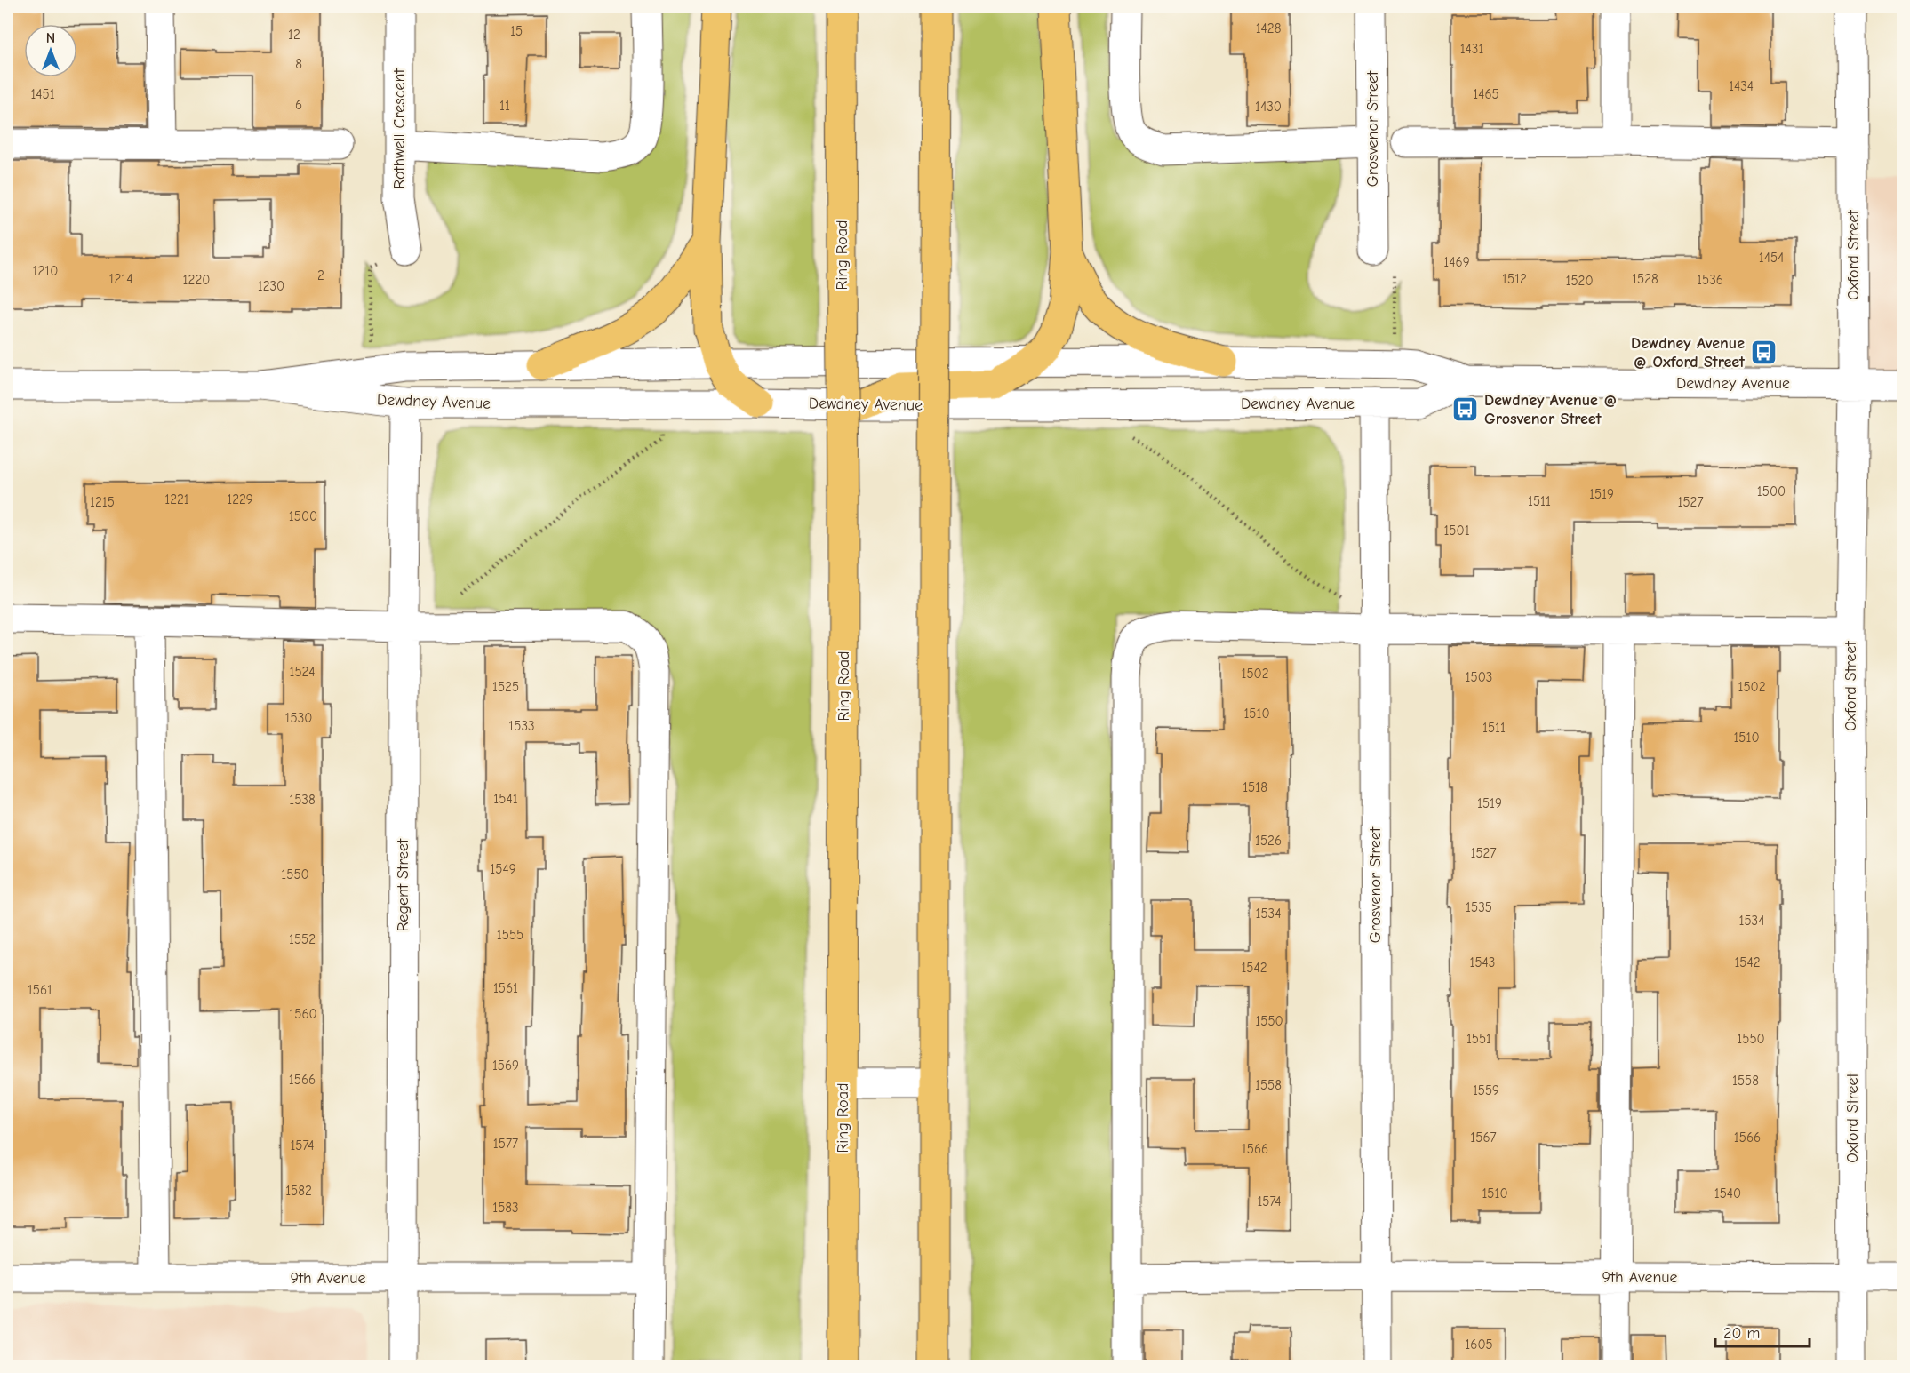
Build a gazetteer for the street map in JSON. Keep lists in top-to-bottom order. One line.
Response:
{"streets":{"highway":["Ring Road"],"street":["Rothwell Crescent","Grosvenor Street","Oxford Street","Dewdney Avenue","Regent Street","9th Avenue"]},"crossings":[["Grosvenor Street","Dewdney Avenue"],["Grosvenor Street","9th Avenue"],["Oxford Street","Dewdney Avenue"],["Oxford Street","9th Avenue"],["Dewdney Avenue","Regent Street"],["Regent Street","9th Avenue"]],"places":{"bus stop":["Dewdney Avenue @ Oxford Street","Dewdney Avenue @ Grosvenor Street"]},"house_numbers":["1428","15","12","1431","8","1434","1451","1465","6","11","1430","1454","1469","1210","2","1214","1512","1528","1220","1536","1520","1230","1500","1519","1221","1229","1511","1215","1527","1500","1501","1524","1502","1503","1525","1502","1510","1530","1533","1511","1510","1518","1541","1538","1519","1526","1527","1549","1550","1535","1534","1534","1555","1552","1543","1542","1542","1561","1561","1560","1550","1551","1550","1569","1566","1558","1558","1559","1567","1566","1577","1574","1566","1582","1510","1540","1574","1583","1605"],"scale_bar":"20 m","north":"top"}
